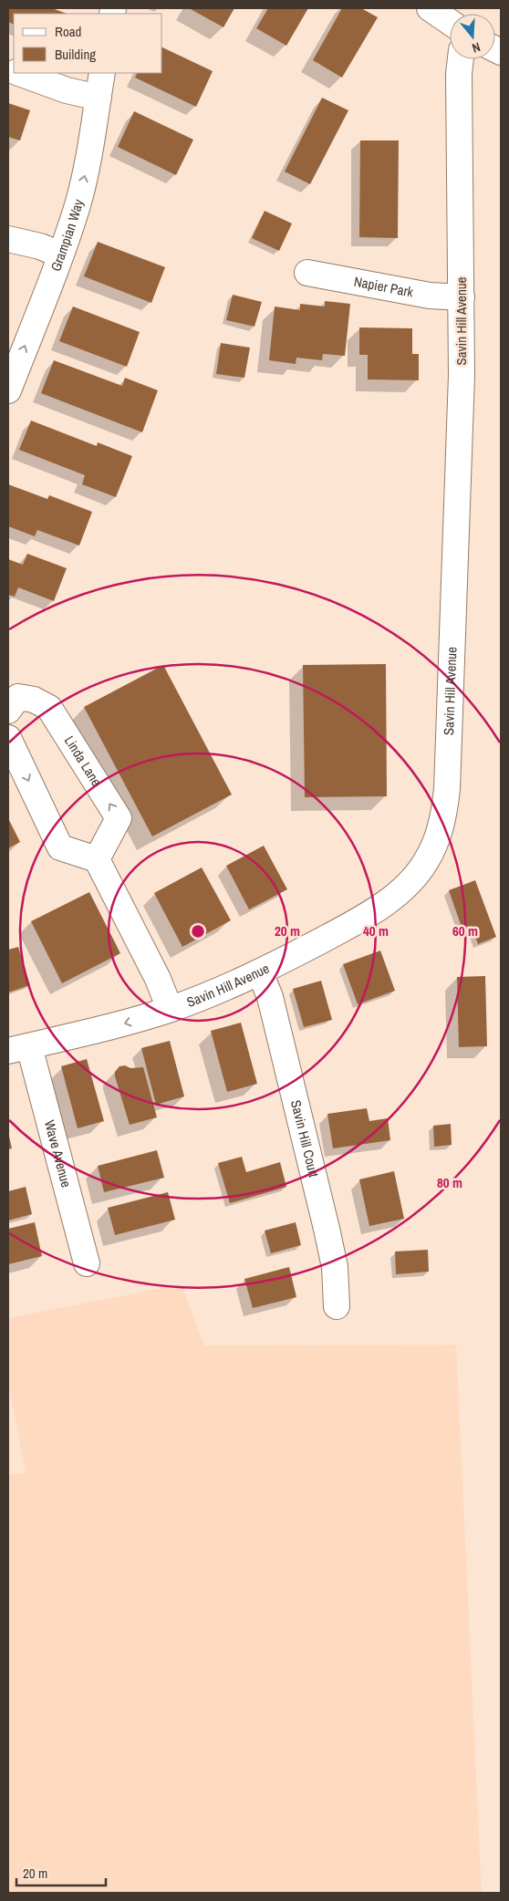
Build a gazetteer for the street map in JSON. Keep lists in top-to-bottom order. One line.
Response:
{"streets":{"street":["Grampian Way","Napier Park","Savin Hill Avenue","Linda Lane","Savin Hill Court","Wave Avenue"]},"crossings":[["Napier Park","Savin Hill Avenue"],["Savin Hill Avenue","Savin Hill Court"],["Savin Hill Avenue","Wave Avenue"]],"one_way":["Grampian Way"],"legend":["Road","Building"],"scale_bar":"20 m","north":"bottom","rings":["20 m","40 m","60 m","80 m"]}
